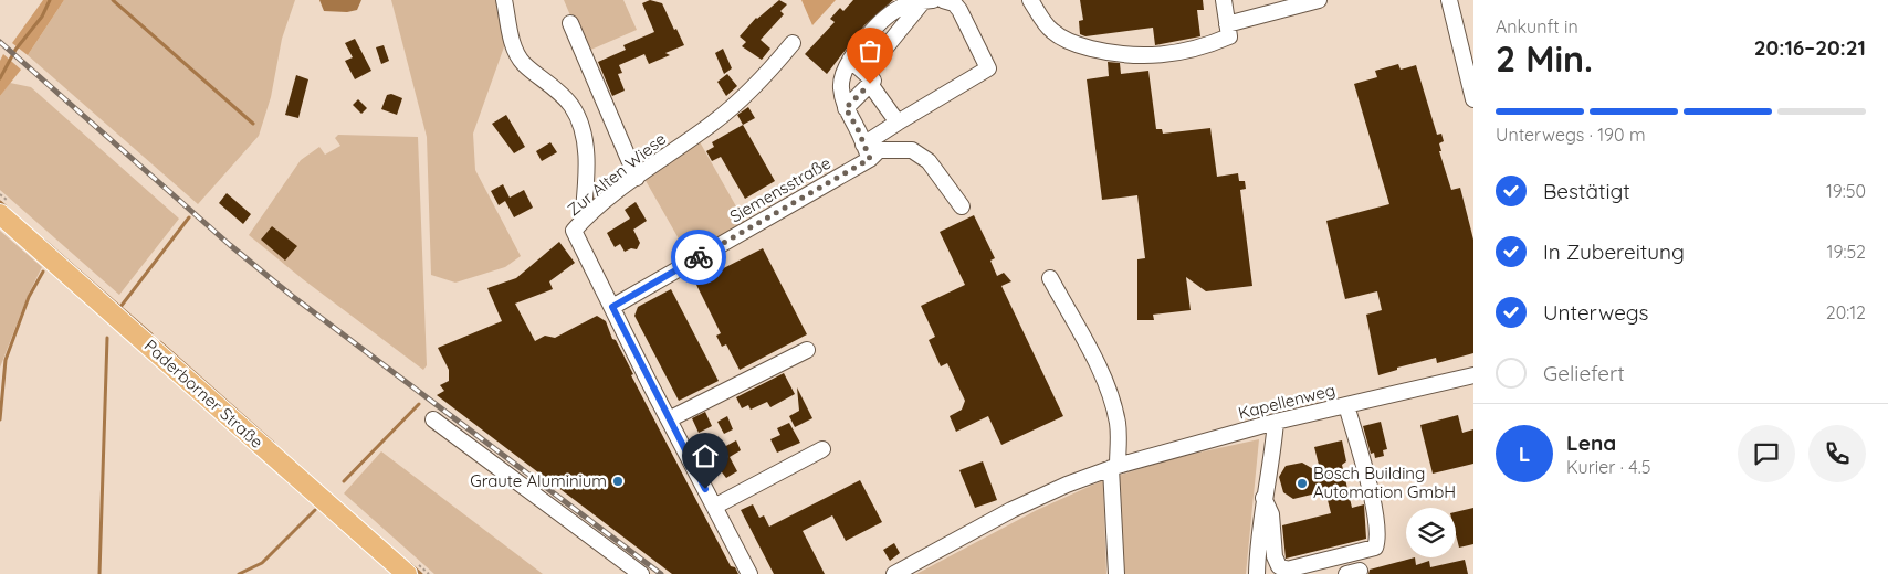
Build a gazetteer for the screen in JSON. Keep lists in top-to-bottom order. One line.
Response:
{"streets":{"main road":["Paderborner Straße"],"street":["Zur Alten Wiese","Siemensstraße","Kapellenweg"]},"crossings":[["Zur Alten Wiese","Siemensstraße"]],"places":["Graute Aluminium","Bosch Building Automation GmbH"],"page":{"heading":["2 Min.","Ankunft in","20:16–20:21"],"panel":["Lena","Kurier · 4.5"],"bar":"Unterwegs · 190 m","list":[["Bestätigt","19:50"],["In Zubereitung","19:52"],["Unterwegs","20:12"],"Geliefert"],"round":"L"}}
